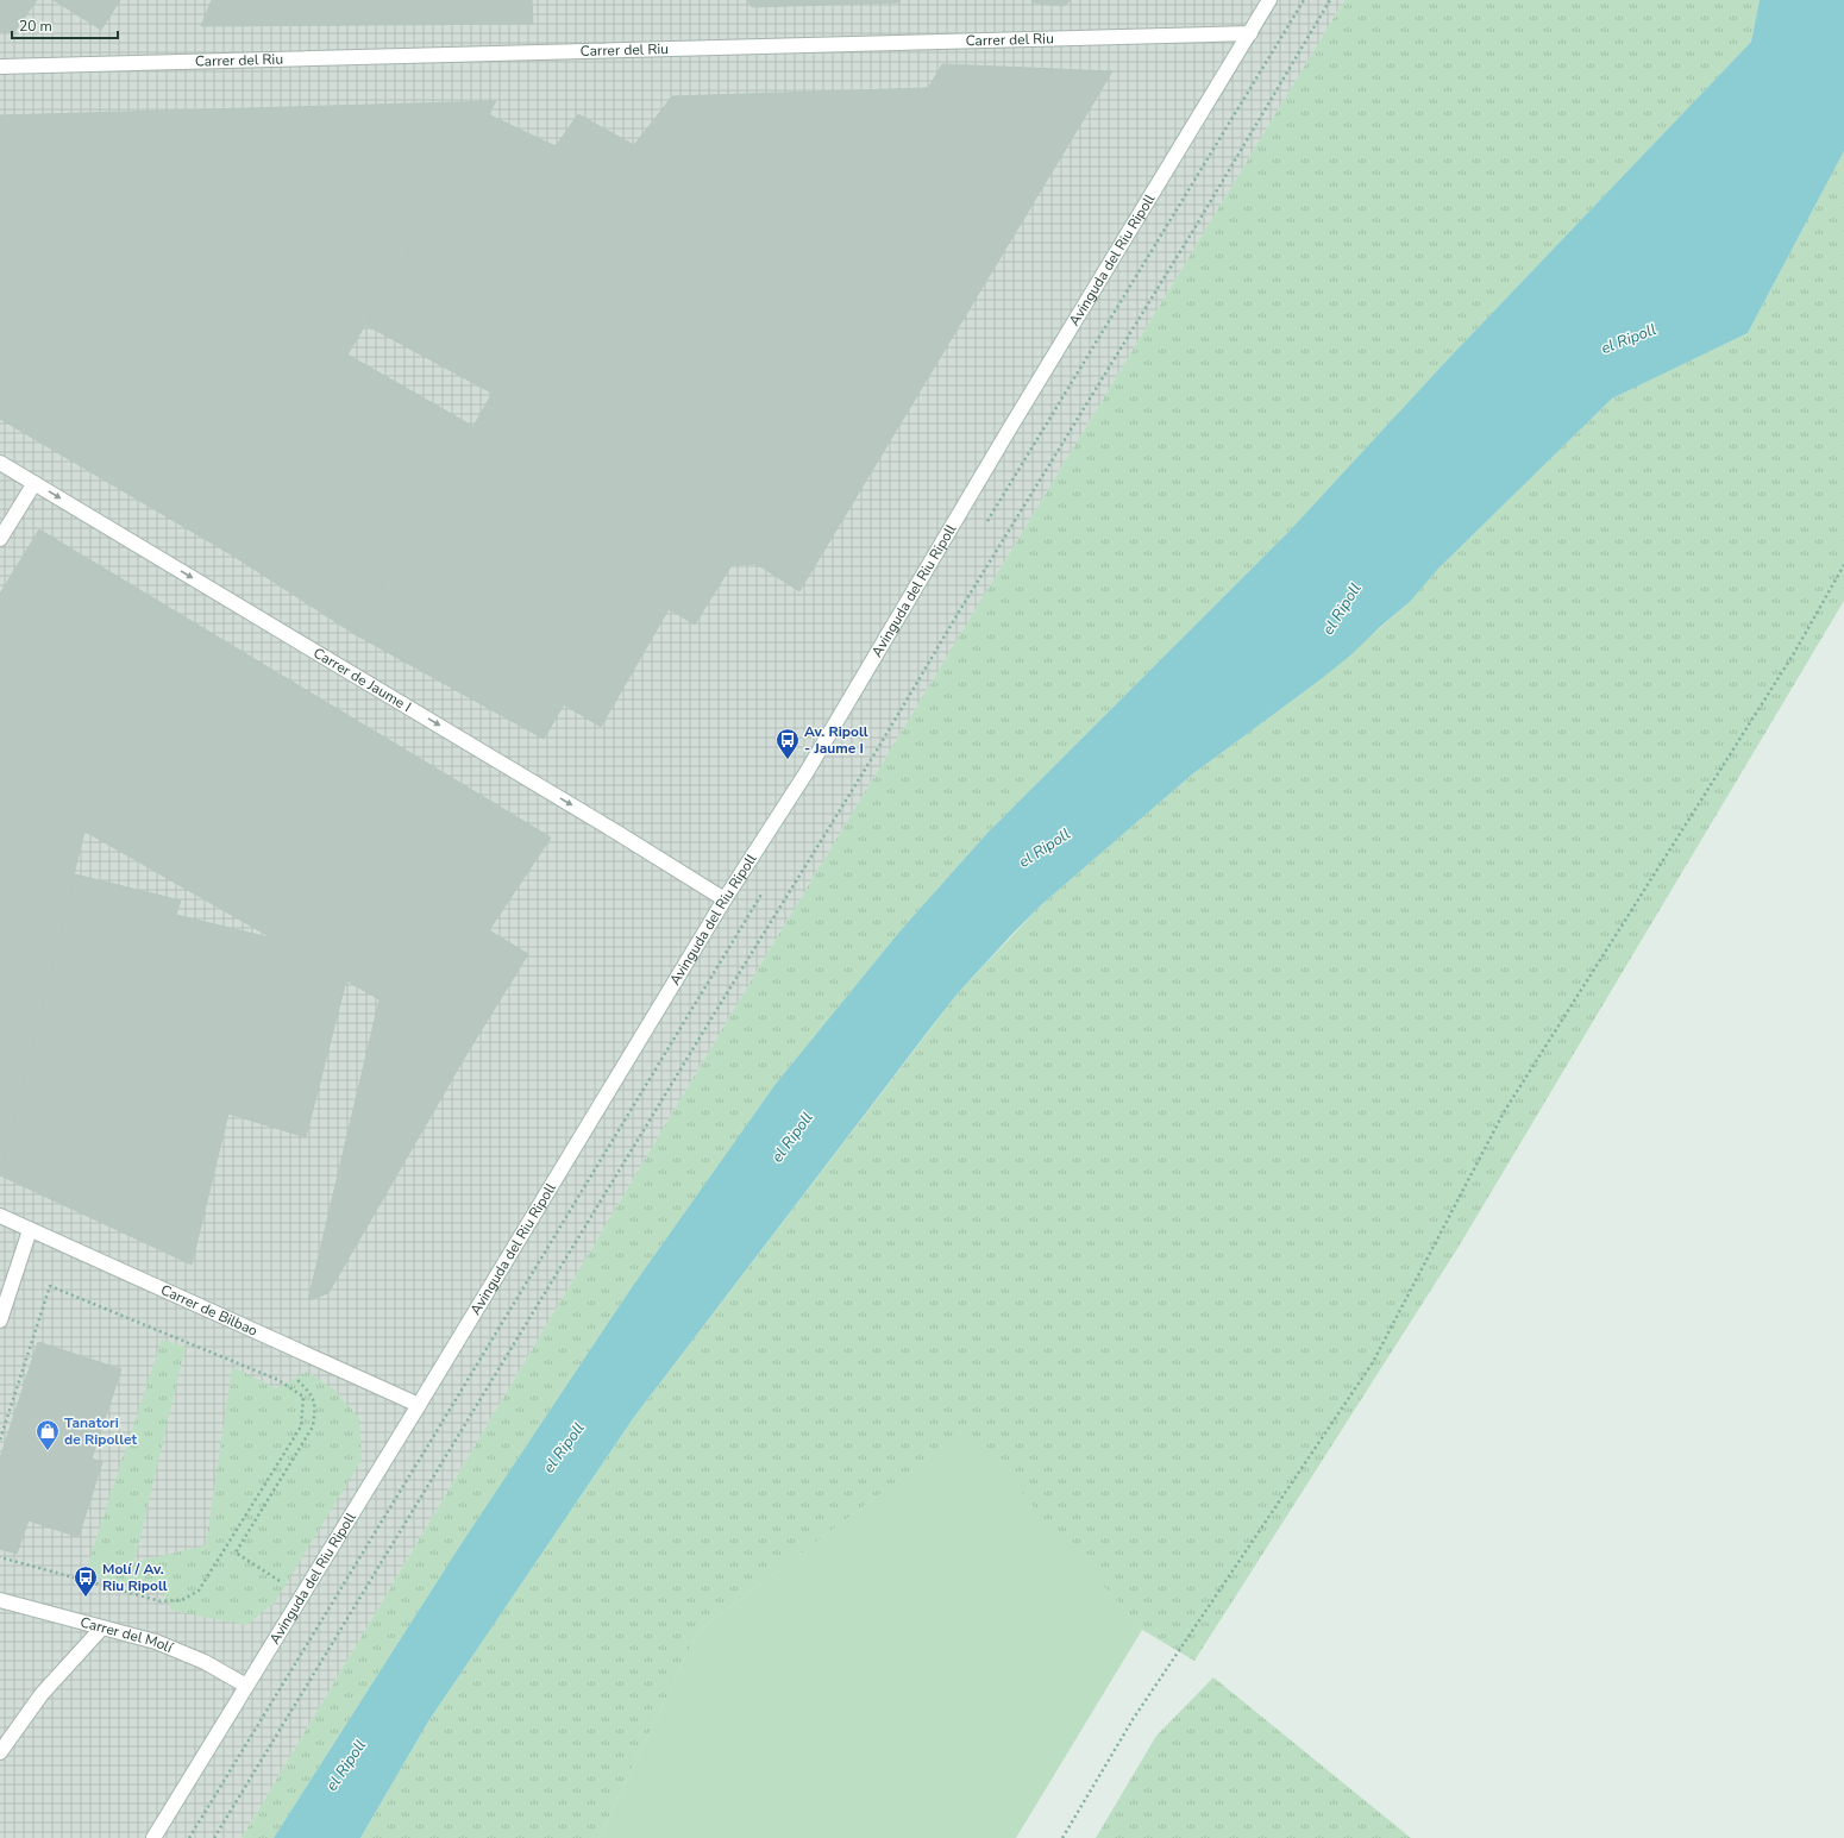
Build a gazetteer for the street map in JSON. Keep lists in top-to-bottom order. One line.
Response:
{"streets":{"street":["Carrer del Riu","Avinguda del Riu Ripoll","Carrer de Jaume I","Carrer de Bilbao","Carrer del Molí"]},"crossings":[["Carrer del Riu","Avinguda del Riu Ripoll"],["Avinguda del Riu Ripoll","Carrer de Jaume I"],["Avinguda del Riu Ripoll","Carrer de Bilbao"],["Avinguda del Riu Ripoll","Carrer del Molí"]],"one_way":["Carrer de Jaume I"],"water":["el Ripoll"],"places":{"bus stop":["Av. Ripoll - Jaume I","Molí / Av. Riu Ripoll"],"shop":["Tanatori de Ripollet"]},"scale_bar":"20 m"}
